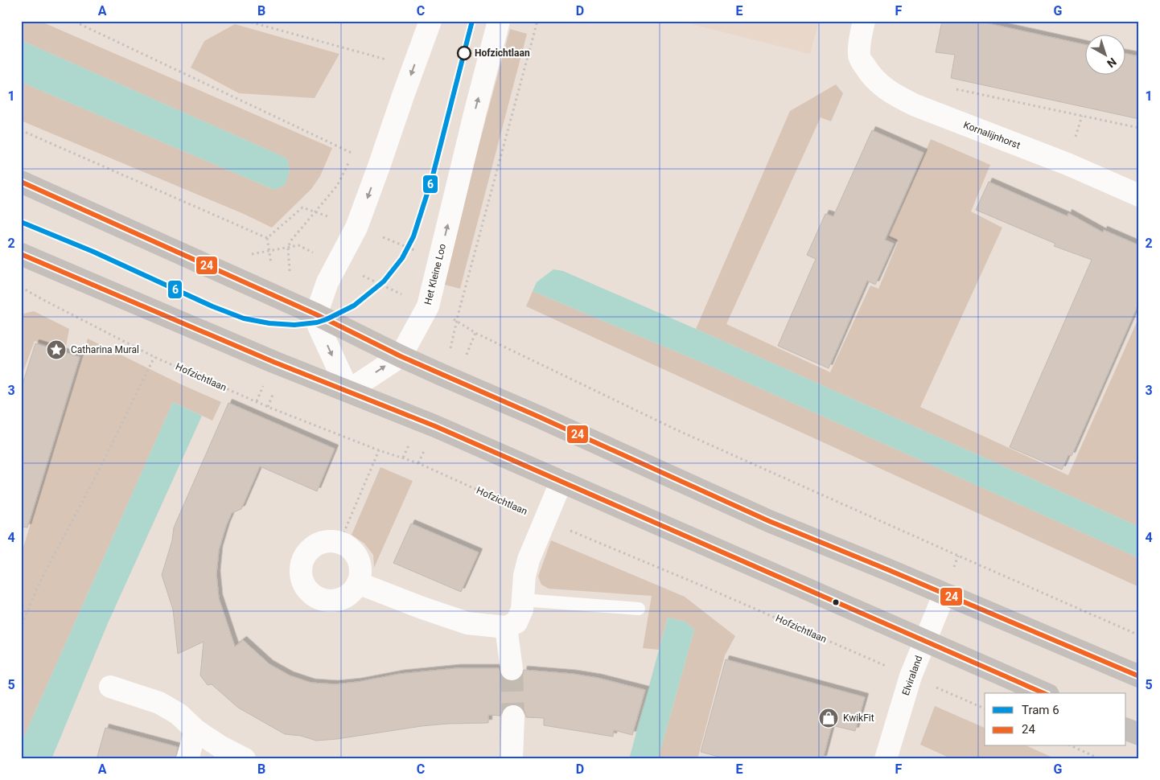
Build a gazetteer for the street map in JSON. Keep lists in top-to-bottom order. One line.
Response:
{"streets":{"street":["Kornalijnhorst","Het Kleine Loo","Elviraland"],"path":["Hofzichtlaan"]},"crossings":[["Hofzichtlaan","Elviraland"]],"places":{"other":["Hofzichtlaan"],"place":["Catharina Mural"],"shop":["KwikFit"]},"lines":["tram line 6","transit line 24"],"legend":["Tram 6","24"],"north":"bottom right","grid":{"columns":["A","B","C","D","E","F","G"],"rows":["1","2","3","4","5"]}}
